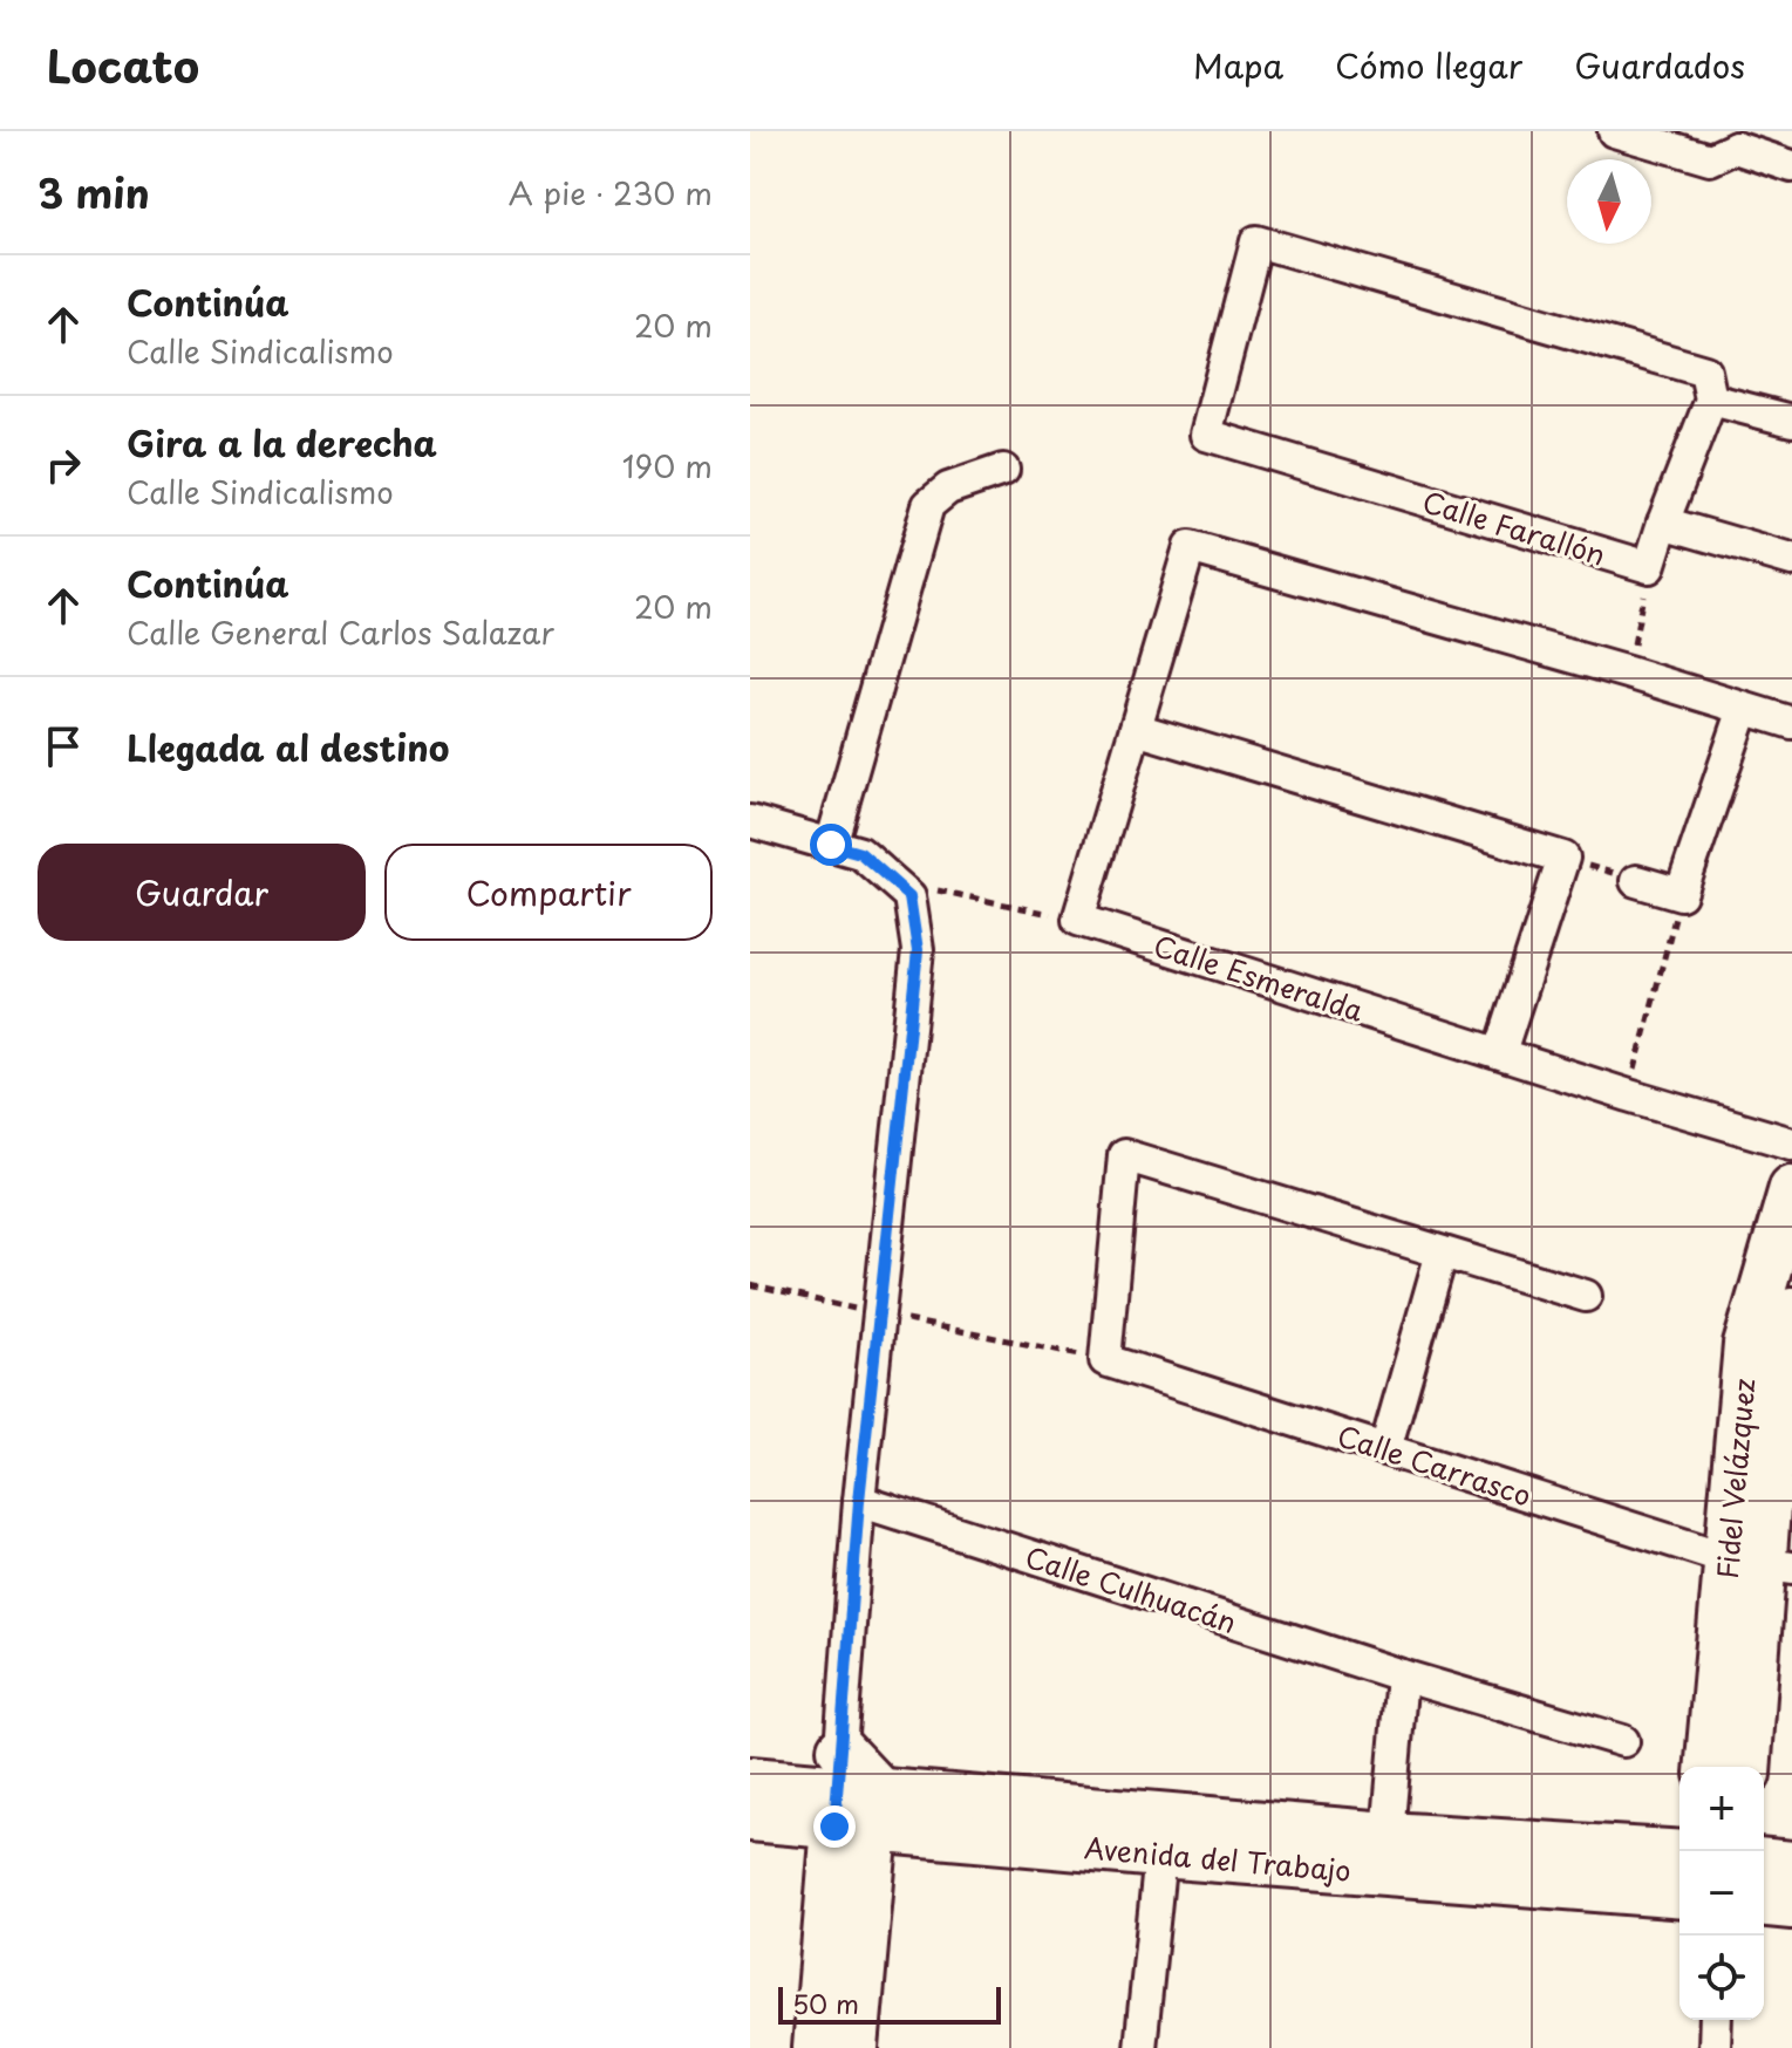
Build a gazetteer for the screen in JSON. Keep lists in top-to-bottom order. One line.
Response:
{"streets":{"street":["Calle Farallón","Calle Esmeralda","Calle Carrasco","Fidel Velázquez","Calle Culhuacán","Avenida del Trabajo"]},"crossings":[["Calle Carrasco","Fidel Velázquez"]],"scale_bar":"50 m","north":"bottom","page":{"header":"Locato","nav":["Mapa","Cómo llegar","Guardados"],"heading":["3 min","A pie · 230 m"],"list":[["Continúa","Calle Sindicalismo","20 m"],["Gira a la derecha","Calle Sindicalismo","190 m"],["Continúa","Calle General Carlos Salazar","20 m"],"Llegada al destino"],"buttons":["Guardar","Compartir"],"map_buttons":["+","−"],"scale":"50 m"}}
